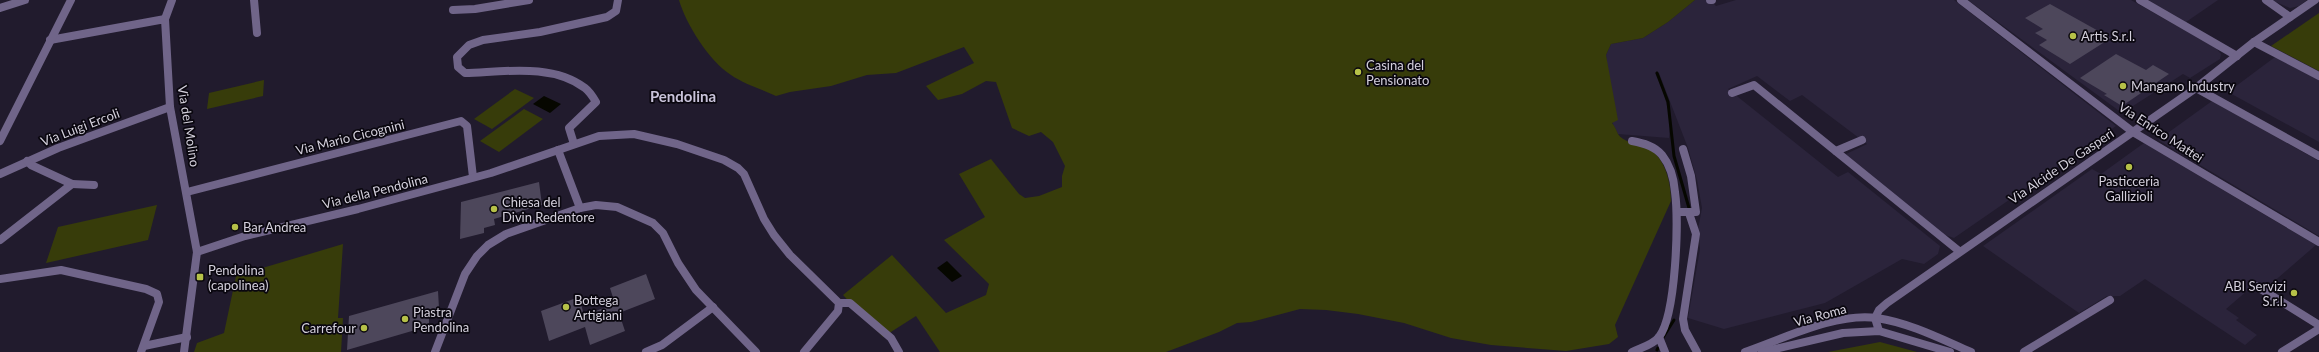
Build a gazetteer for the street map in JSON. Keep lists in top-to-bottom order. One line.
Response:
{"streets":{"street":["Via del Molino","Via Luigi Ercoli","Via Enrico Mattei","Via Mario Cicognini","Via Alcide De Gasperi","Via della Pendolina","Via Roma"]},"crossings":[["Via del Molino","Via Luigi Ercoli"],["Via del Molino","Via Mario Cicognini"],["Via del Molino","Via della Pendolina"],["Via Enrico Mattei","Via Alcide De Gasperi"],["Via Mario Cicognini","Via della Pendolina"],["Via Alcide De Gasperi","Via Roma"]],"districts":["Pendolina"],"places":{"other":["Artis S.r.l.","Casina del Pensionato","Mangano Industry","Pasticceria Gallizioli","Chiesa del Divin Redentore","Bar Andrea","ABI Servizi S.r.l.","Bottega Artigiani","Piastra Pendolina","Carrefour"],"transit":["Pendolina (capolinea)"]}}
